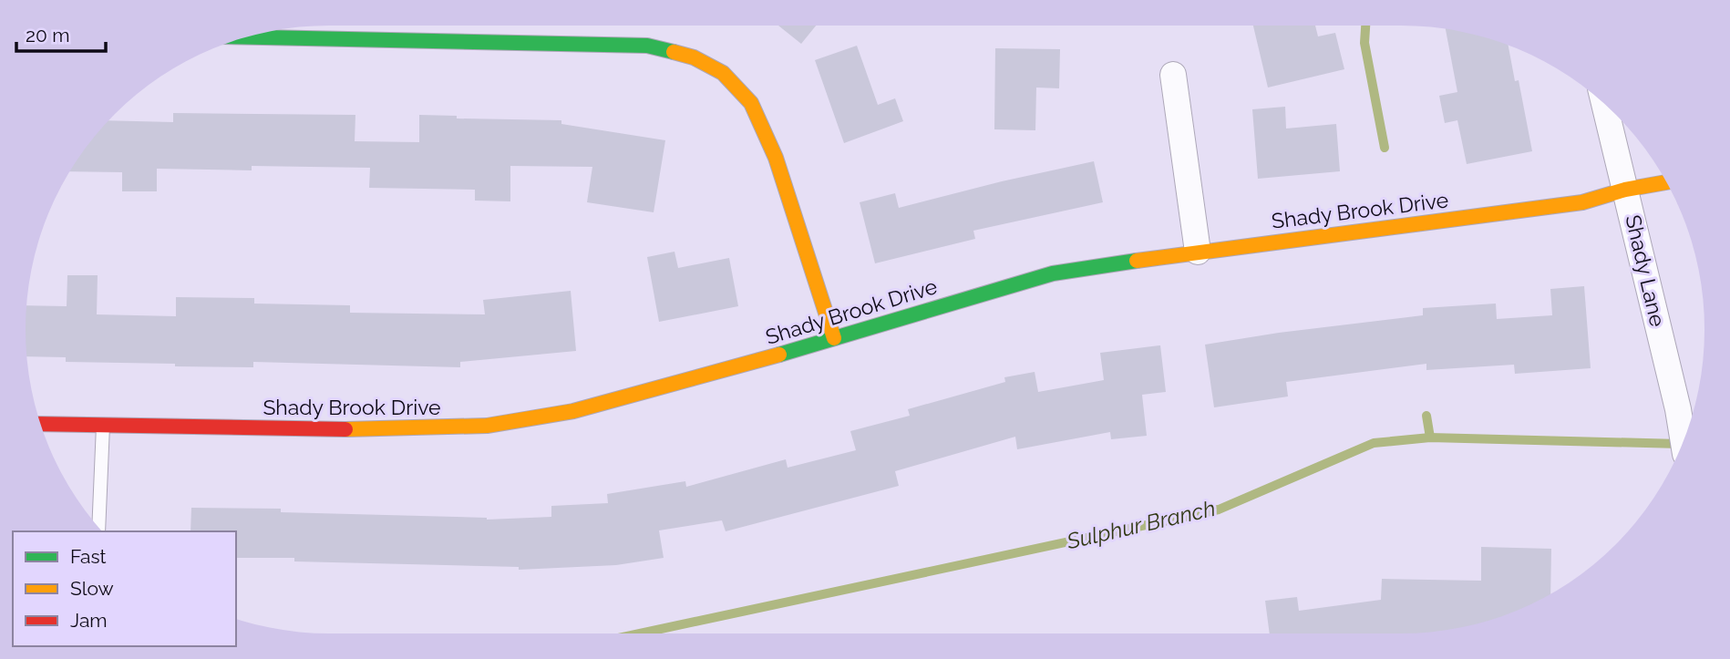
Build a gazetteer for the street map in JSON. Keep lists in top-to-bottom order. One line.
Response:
{"streets":{"street":["Shady Brook Drive","Shady Lane"]},"crossings":[["Shady Brook Drive","Shady Lane"]],"water":["Sulphur Branch"],"legend":["Fast","Slow","Jam"],"scale_bar":"20 m"}
